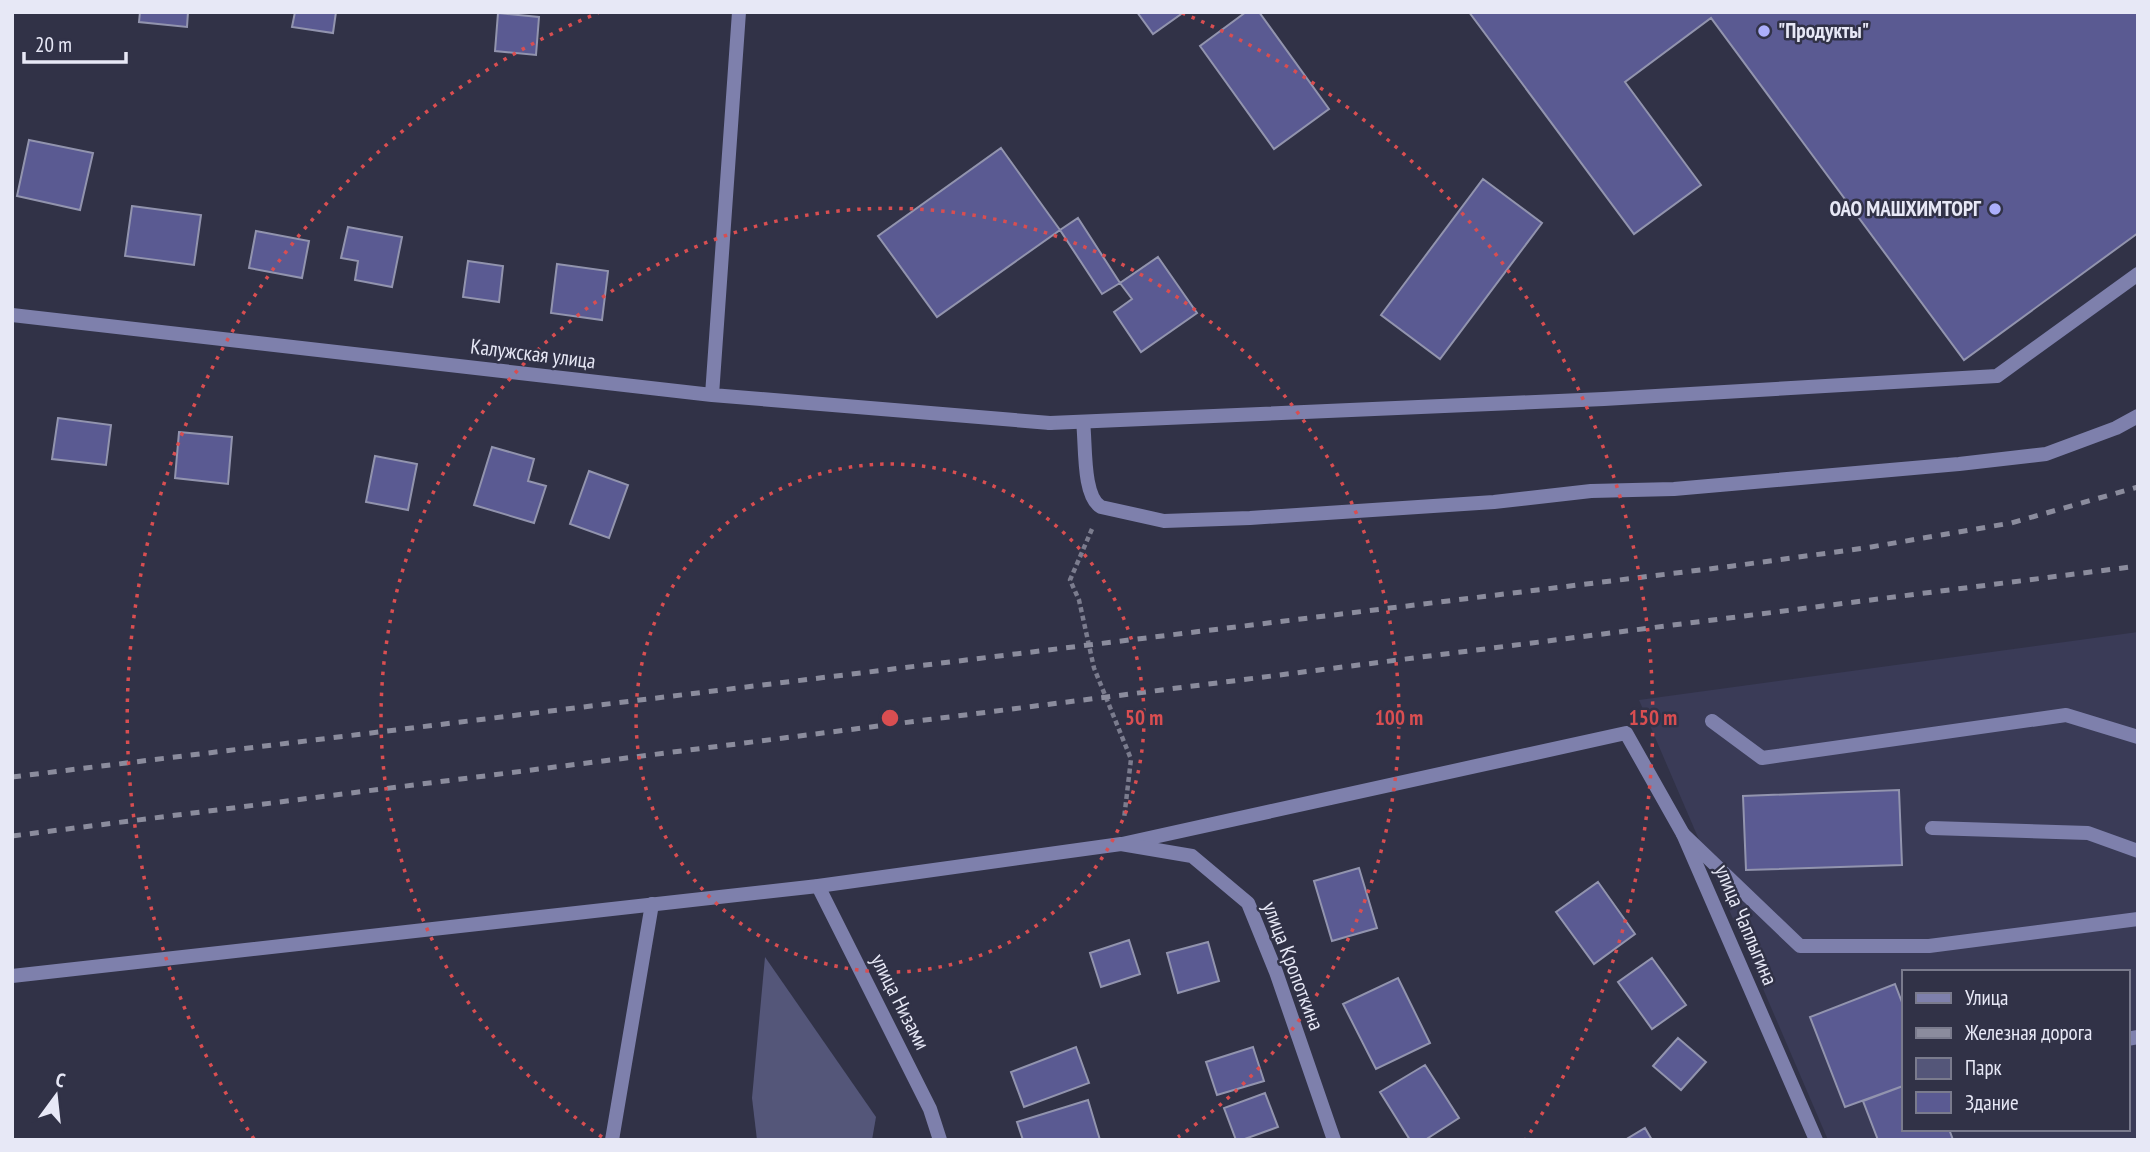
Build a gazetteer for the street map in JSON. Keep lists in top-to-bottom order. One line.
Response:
{"streets":{"street":["Калужская улица","улица Чаплыгина","улица Кропоткина","улица Низами"]},"crossings":[["улица Чаплыгина","улица Кропоткина"]],"places":["\"Продукты\"","ОАО МАШХИМТОРГ"],"legend":["Улица","Железная дорога","Парк","Здание"],"scale_bar":"20 m","north":"top","rings":["50 m","100 m","150 m"]}
